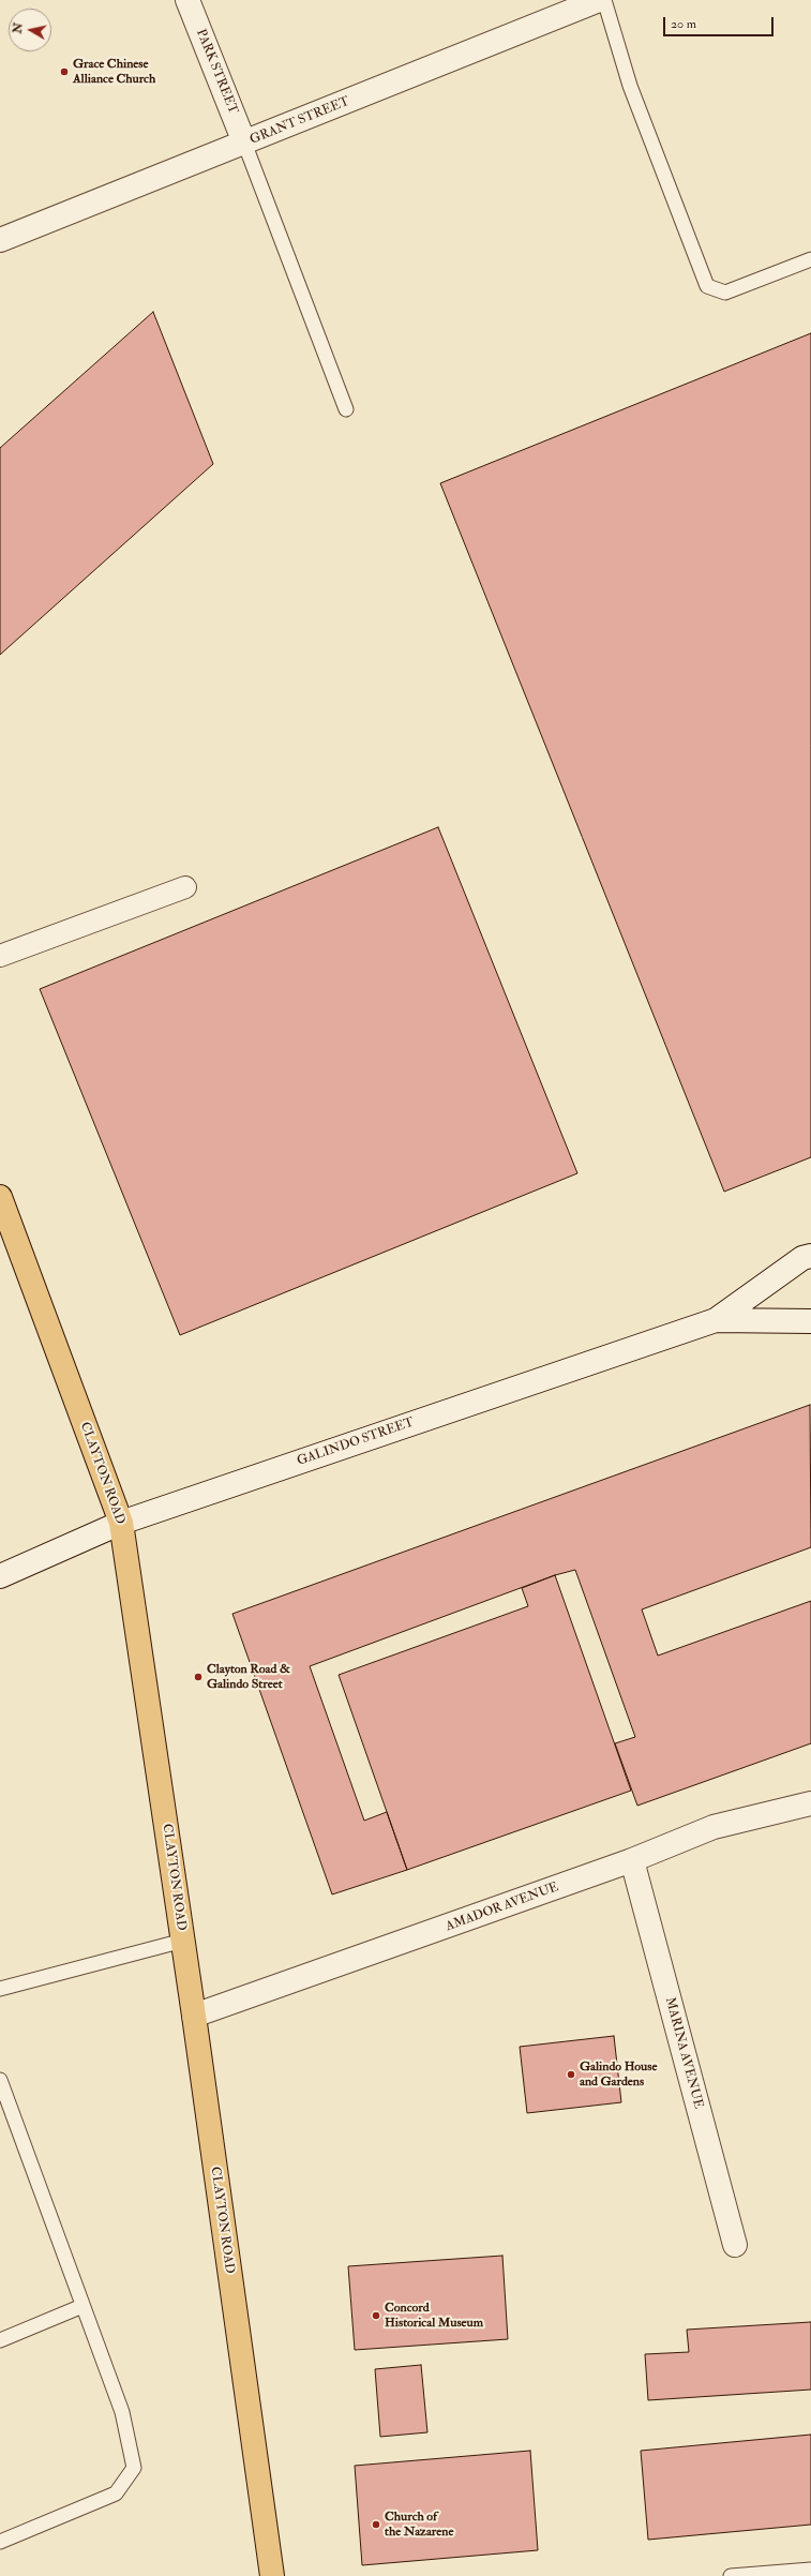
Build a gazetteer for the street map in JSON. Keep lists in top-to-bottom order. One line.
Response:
{"streets":{"main road":["CLAYTON ROAD"],"street":["PARK STREET","GRANT STREET","GALINDO STREET","AMADOR AVENUE","MARINA AVENUE"]},"crossings":[["PARK STREET","GRANT STREET"],["GALINDO STREET","CLAYTON ROAD"],["CLAYTON ROAD","AMADOR AVENUE"],["AMADOR AVENUE","MARINA AVENUE"]],"places":["Grace Chinese Alliance Church","Clayton Road & Galindo Street","Galindo House and Gardens","Concord Historical Museum","Church of the Nazarene"],"scale_bar":"20 m","north":"left"}
